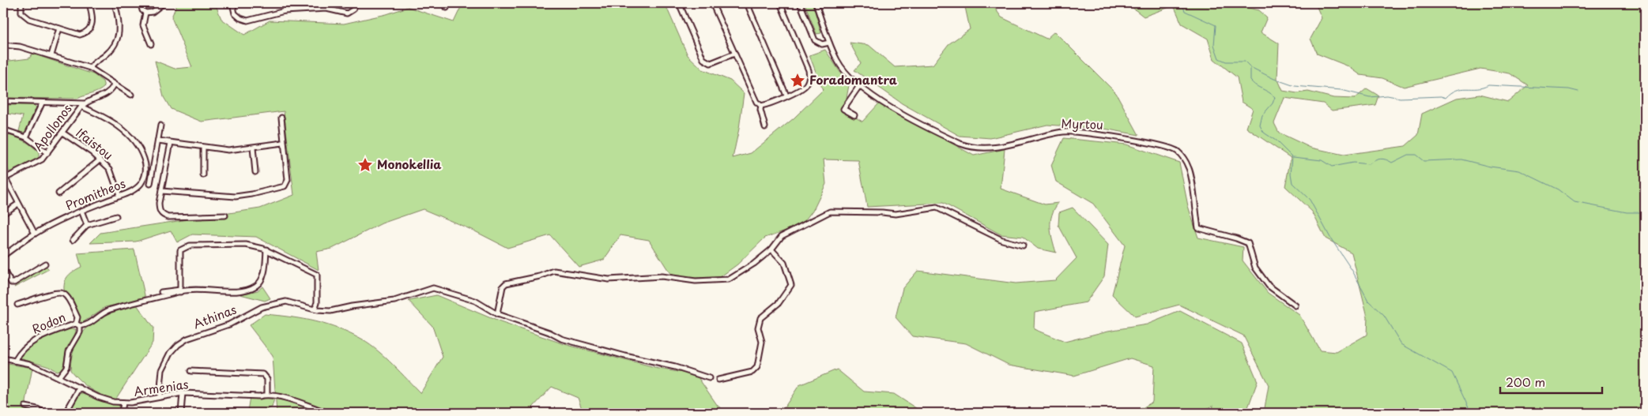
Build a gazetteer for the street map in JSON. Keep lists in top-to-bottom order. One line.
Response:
{"streets":{"street":["Myrtou","Apollonos","Ifaistou","Promitheos","Athinas","Rodon","Armenias"]},"crossings":[["Apollonos","Ifaistou"],["Ifaistou","Promitheos"],["Athinas","Armenias"],["Rodon","Armenias"]],"places":{"place":["Foradomantra","Monokellia"]},"scale_bar":"200 m"}
